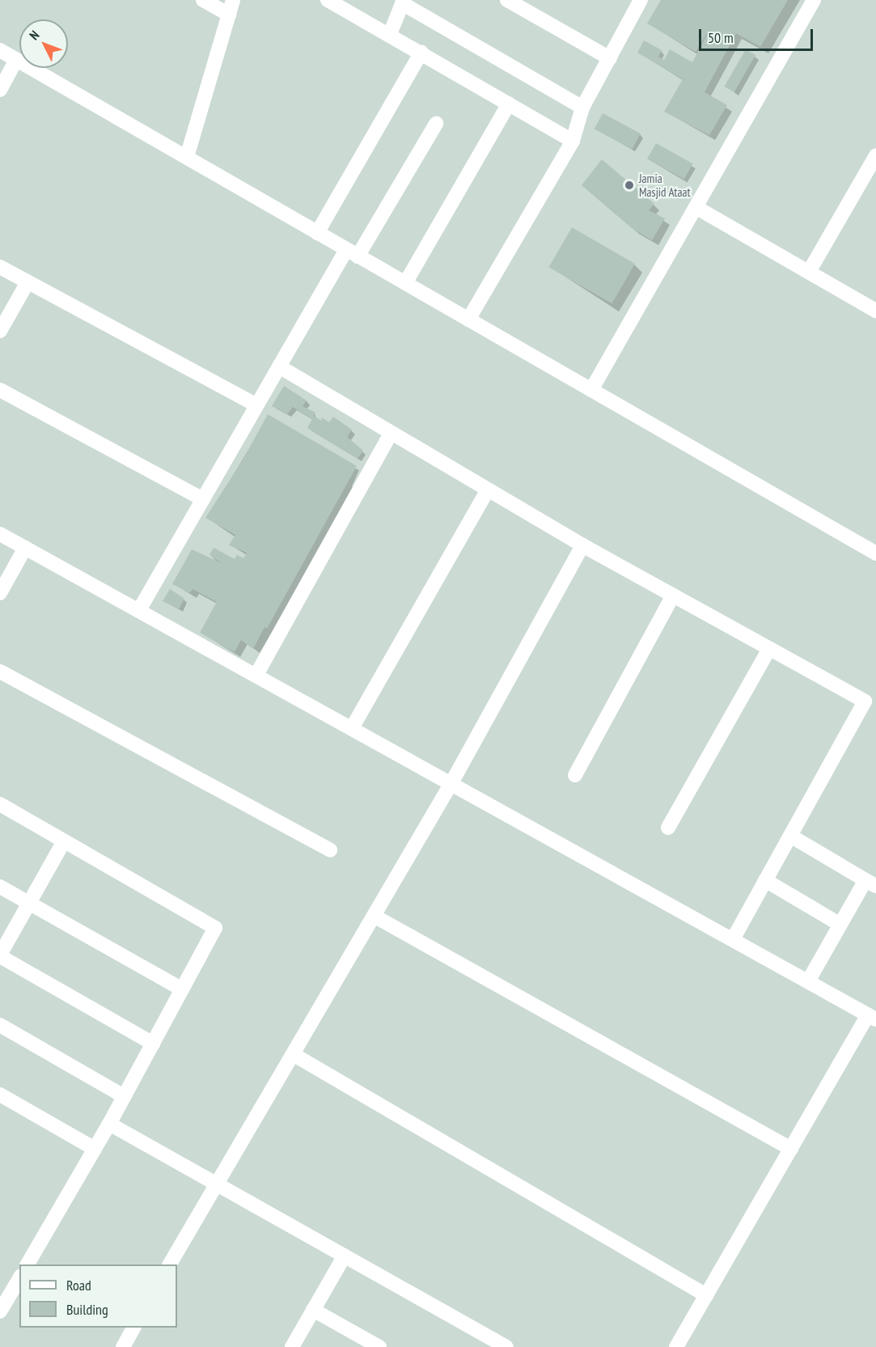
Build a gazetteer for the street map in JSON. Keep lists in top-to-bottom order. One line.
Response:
{"places":["Jamia Masjid Ataat"],"legend":["Road","Building"],"scale_bar":"50 m","north":"top left"}
